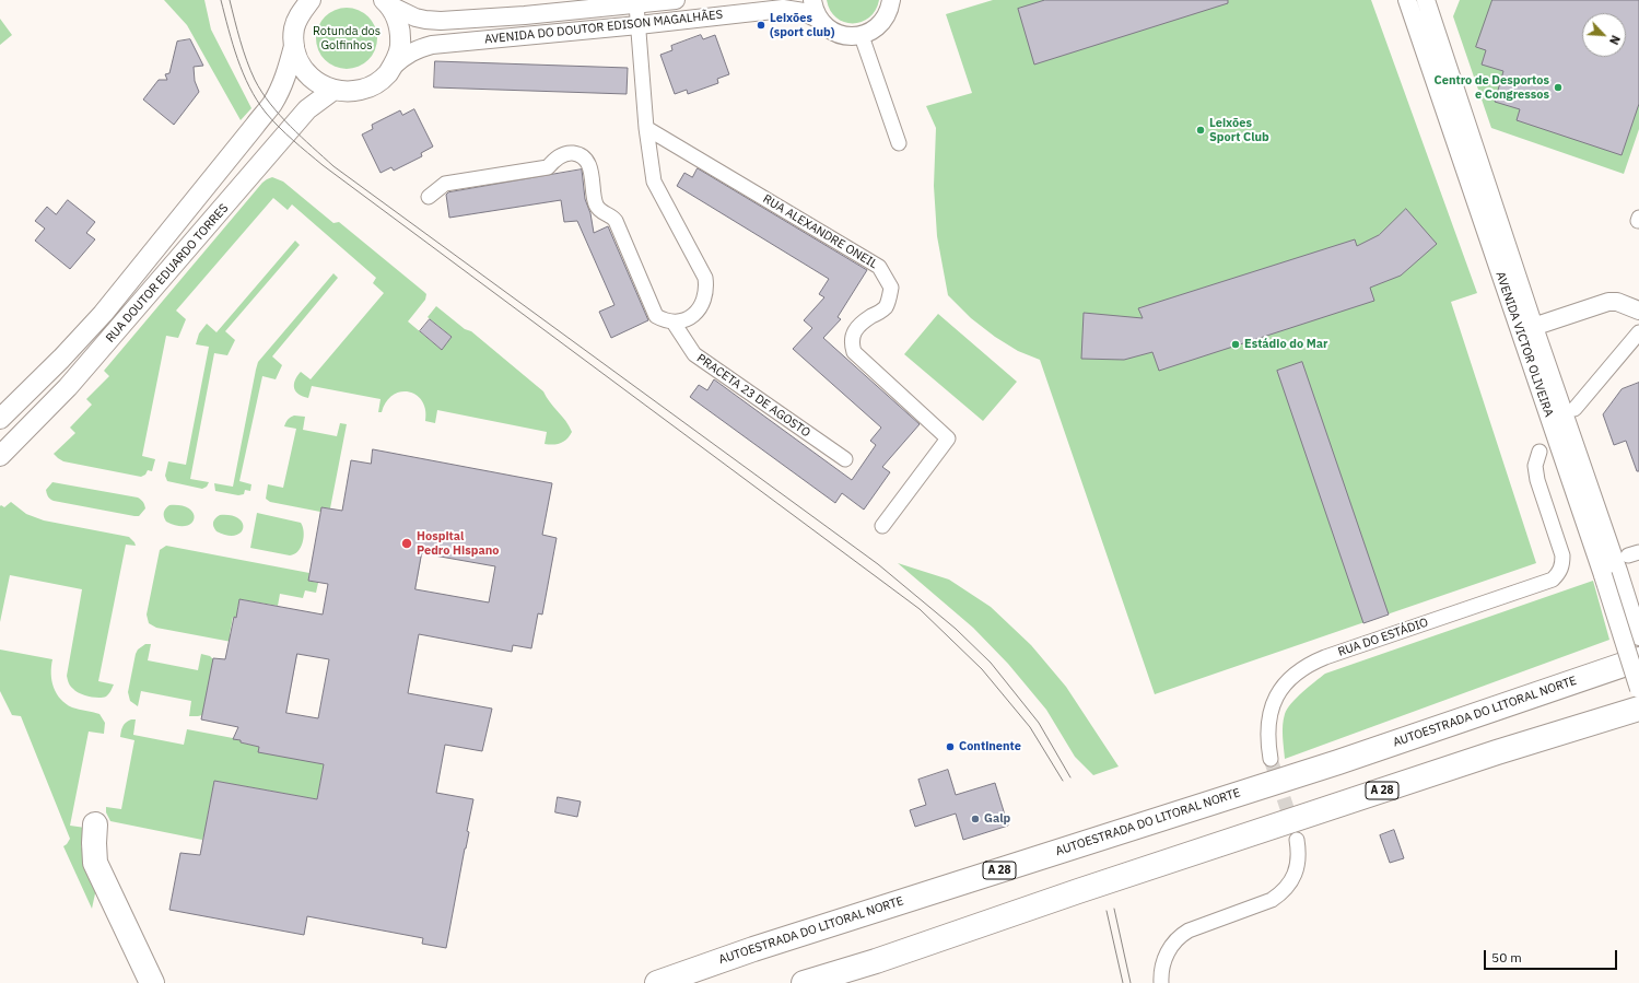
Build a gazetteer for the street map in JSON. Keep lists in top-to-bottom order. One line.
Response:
{"streets":{"highway":["AUTOESTRADA DO LITORAL NORTE","A 28"],"main road":["AVENIDA DO DOUTOR EDISON MAGALHÃES","RUA DOUTOR EDUARDO TORRES"],"street":["RUA ALEXANDRE ONEIL","AVENIDA VICTOR OLIVEIRA","PRACETA 23 DE AGOSTO","RUA DO ESTÁDIO"]},"crossings":[["AVENIDA DO DOUTOR EDISON MAGALHÃES","RUA DOUTOR EDUARDO TORRES"]],"parks":["Rotunda dos Golfinhos"],"places":["Leixões (sport club)","Centro de Desportos e Congressos","Leixões Sport Club","Estádio do Mar","Hospital Pedro Hispano","Continente","Galp"],"scale_bar":"50 m","north":"bottom right"}
